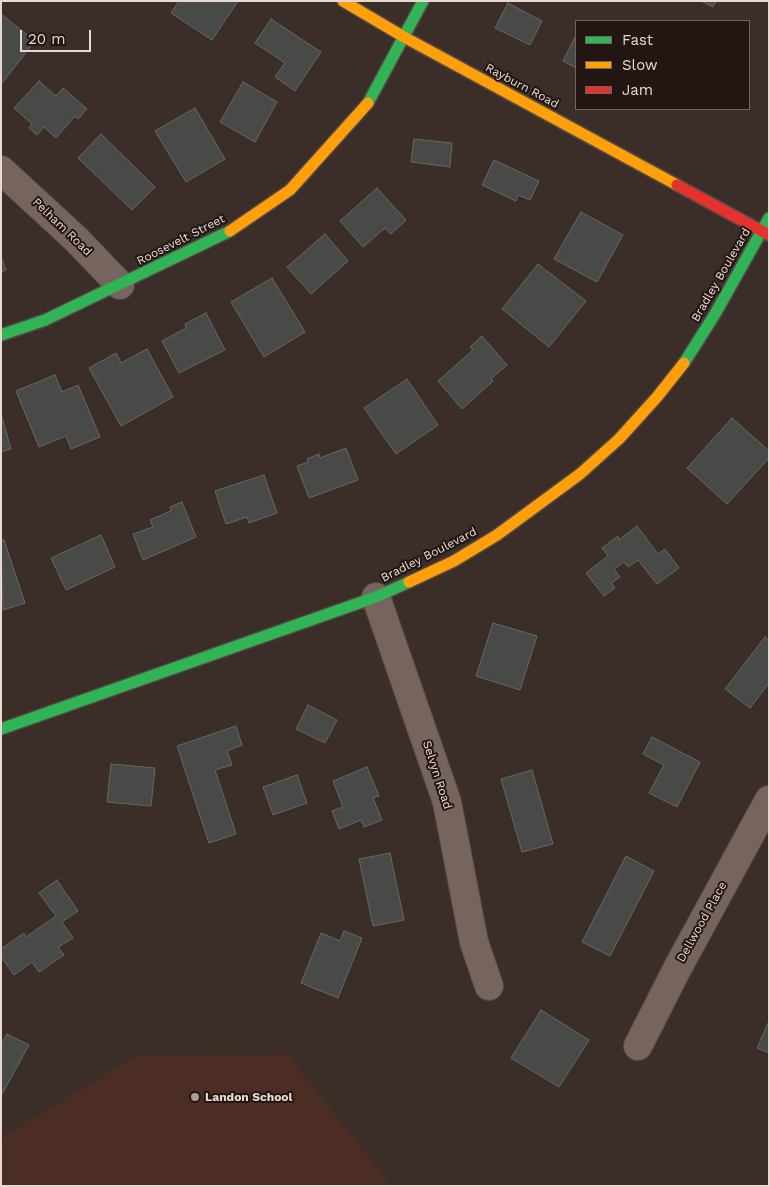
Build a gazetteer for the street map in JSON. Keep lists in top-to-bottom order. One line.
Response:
{"streets":{"street":["Rayburn Road","Pelham Road","Roosevelt Street","Bradley Boulevard","Selvyn Road","Dellwood Place"]},"crossings":[["Rayburn Road","Roosevelt Street"],["Rayburn Road","Bradley Boulevard"],["Pelham Road","Roosevelt Street"],["Bradley Boulevard","Selvyn Road"]],"places":["Landon School"],"legend":["Fast","Slow","Jam"],"scale_bar":"20 m"}
